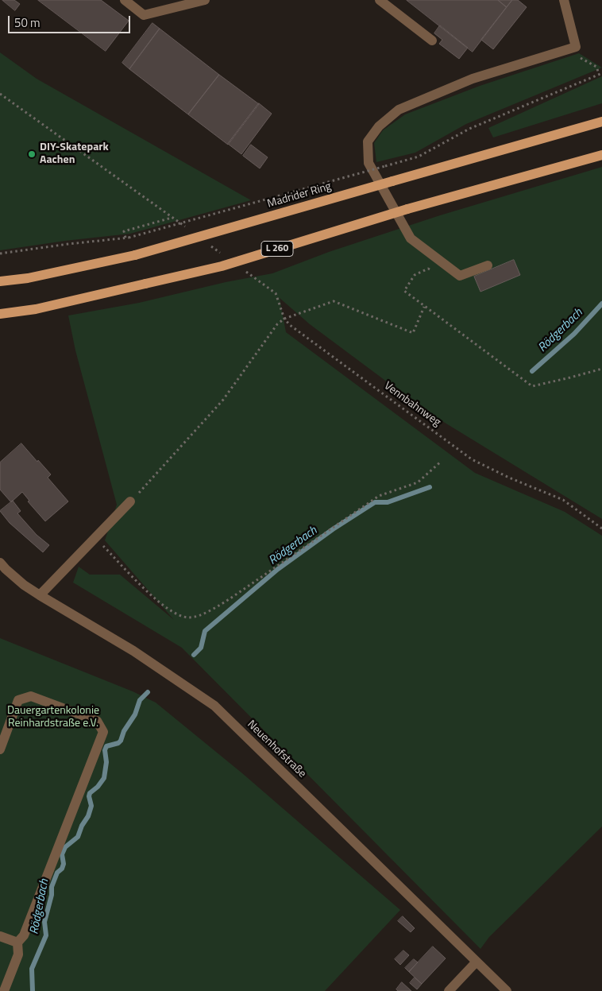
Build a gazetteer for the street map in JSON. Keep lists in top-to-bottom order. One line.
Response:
{"streets":{"main road":["Madrider Ring","L 260"],"street":["Neuenhofstraße"],"path":["Vennbahnweg"]},"water":["Rödgerbach"],"parks":["Dauergartenkolonie Reinhardstraße e.V."],"places":["DIY-Skatepark Aachen"],"scale_bar":"50 m"}
